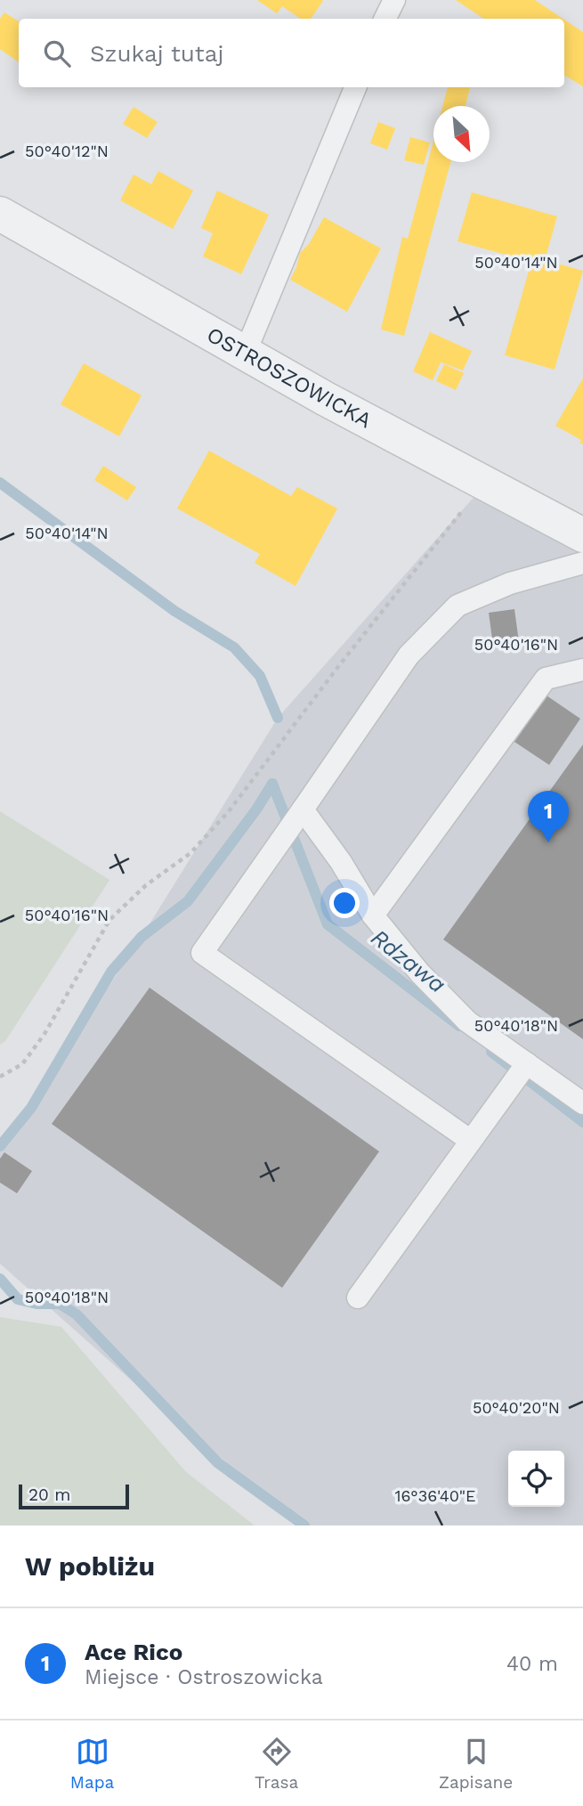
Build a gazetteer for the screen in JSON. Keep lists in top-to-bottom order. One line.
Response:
{"streets":{"street":["OSTROSZOWICKA"]},"water":["Rdzawa"],"scale_bar":"20 m","north":"bottom right","page":{"search":"Szukaj tutaj","pins":"1","scale":"20 m","heading":"W pobliżu","list":[{"mark":"1","name":"Ace Rico","note":"Miejsce · Ostroszowicka","value":"40 m"}],"nav":["Mapa","Trasa","Zapisane"]},"coordinates":["50°40'12\"N","50°40'14\"N","50°40'16\"N","50°40'18\"N","50°40'20\"N","16°36'40\"E"]}
